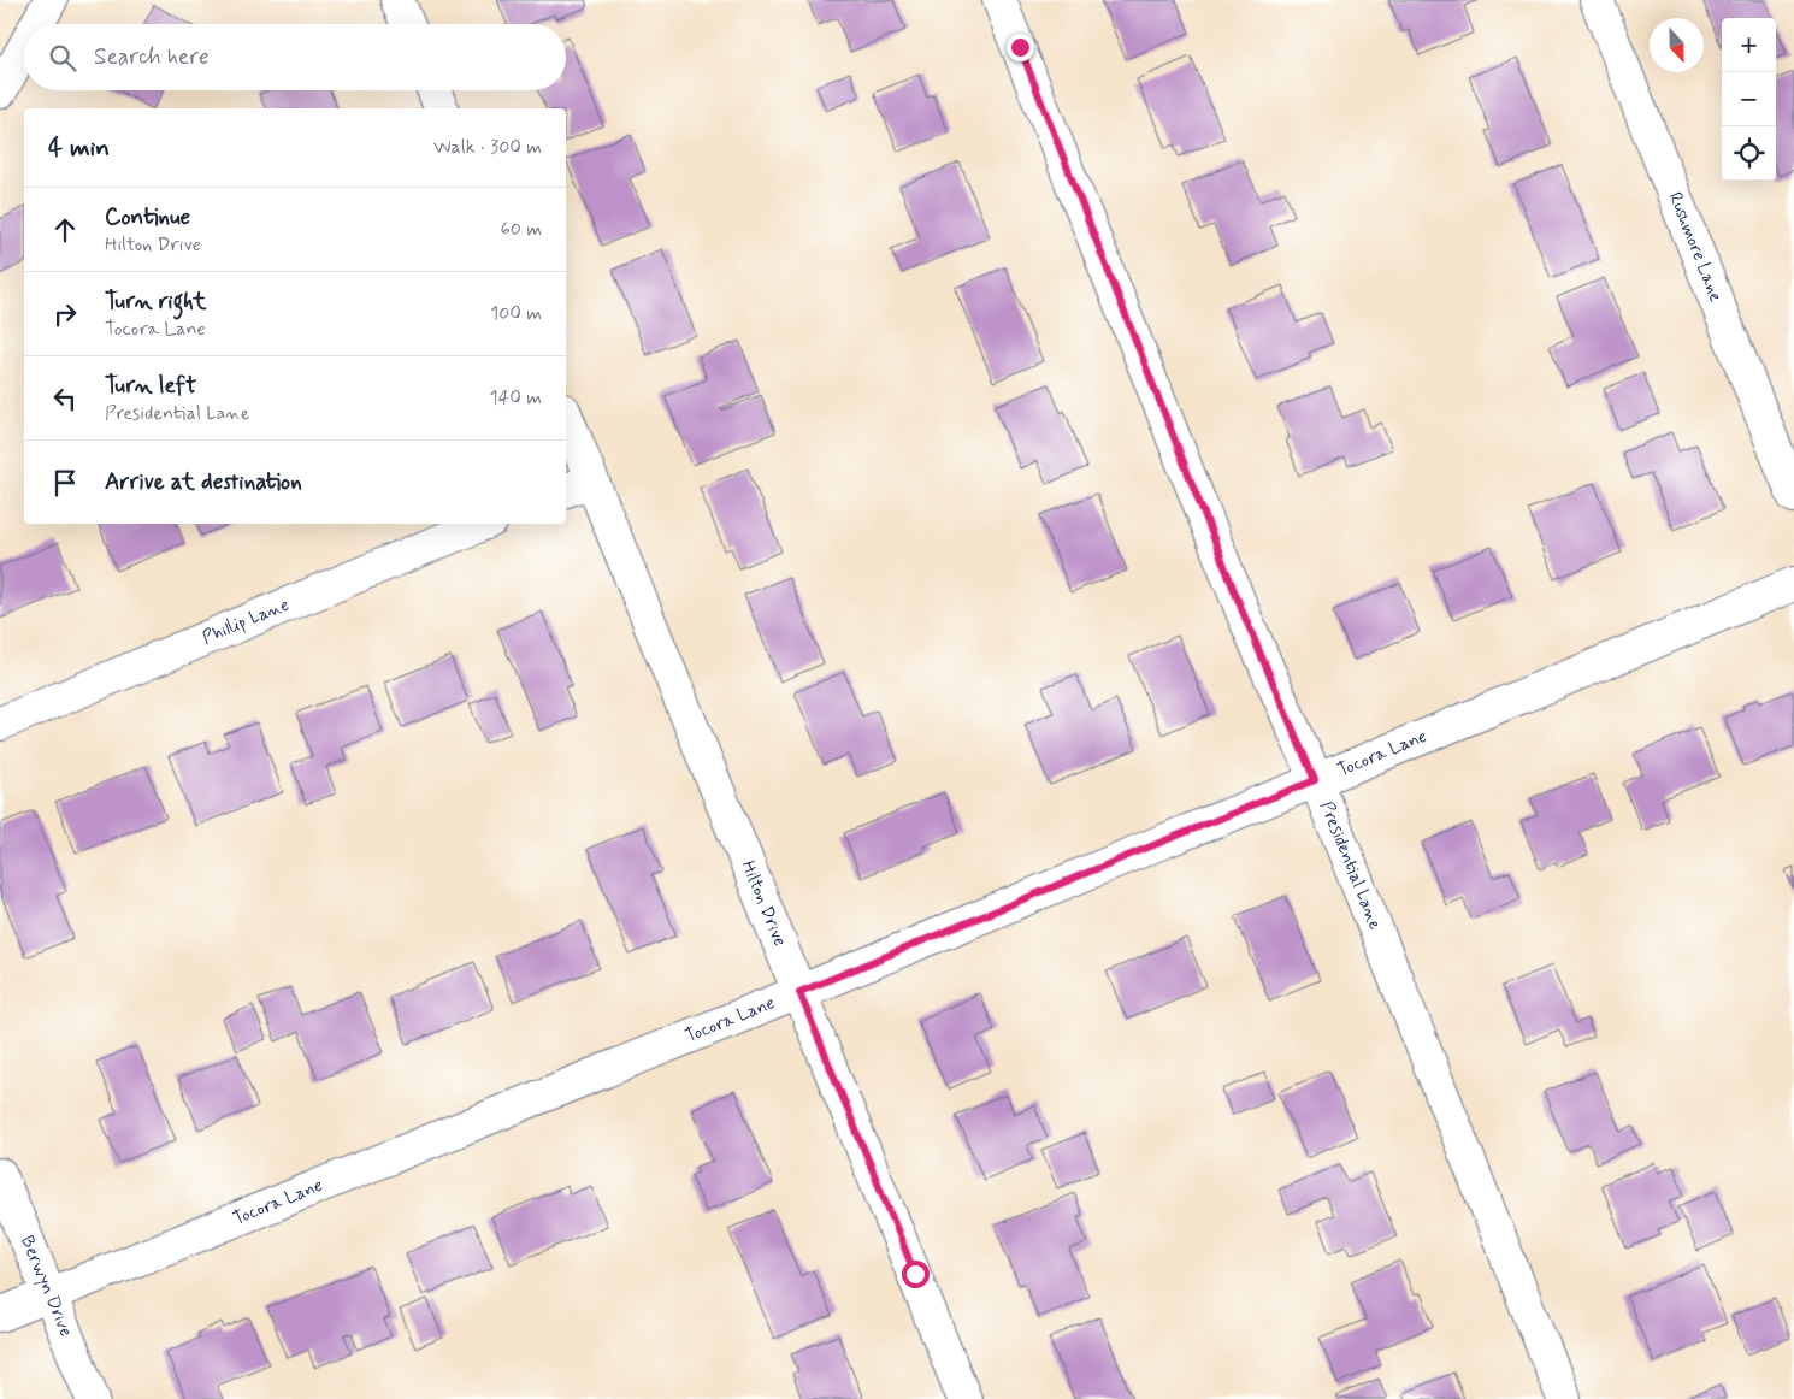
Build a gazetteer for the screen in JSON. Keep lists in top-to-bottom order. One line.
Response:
{"streets":{"street":["Rushmore Lane","Phillip Lane","Tocora Lane","Presidential Lane","Hilton Drive","Berwyn Drive"]},"crossings":[["Tocora Lane","Presidential Lane"],["Tocora Lane","Hilton Drive"],["Tocora Lane","Berwyn Drive"]],"north":"bottom","page":{"map_buttons":["+","−"],"search":"Search here","heading":["4 min","Walk · 300 m"],"list":[["Continue","Hilton Drive","60 m"],["Turn right","Tocora Lane","100 m"],["Turn left","Presidential Lane","140 m"],"Arrive at destination"]}}
